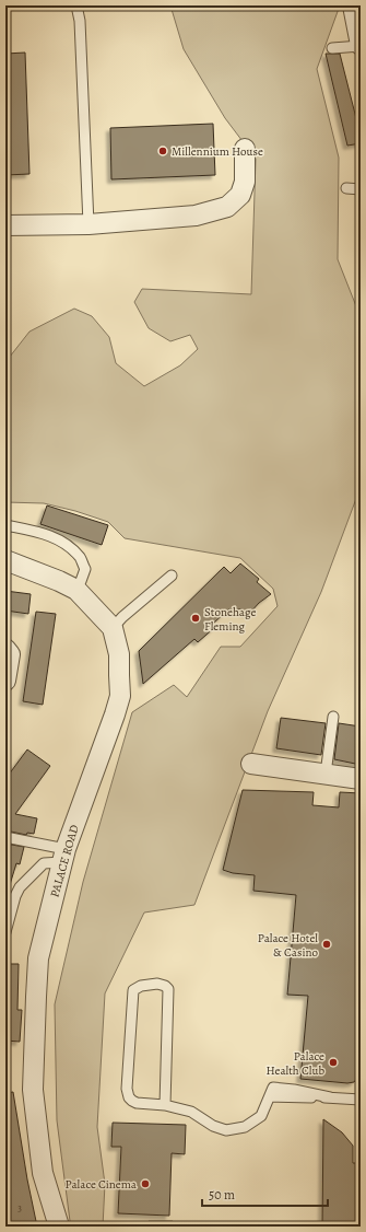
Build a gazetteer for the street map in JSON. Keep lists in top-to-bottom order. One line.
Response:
{"streets":{"street":["PALACE ROAD"]},"places":["Millennium House","Stonehage Fleming","Palace Hotel & Casino","Palace Health Club","Palace Cinema"],"house_numbers":["3"],"scale_bar":"50 m"}
